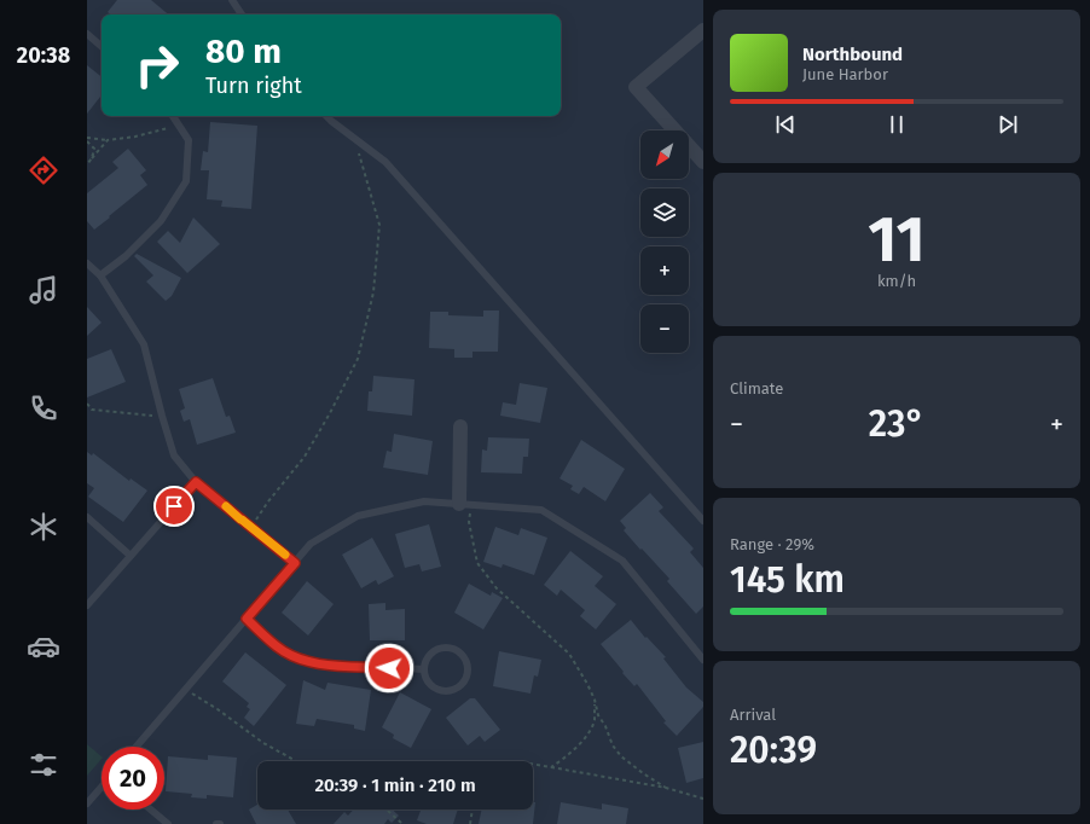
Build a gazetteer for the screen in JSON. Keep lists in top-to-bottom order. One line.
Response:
{"north":"bottom left","page":{"tabs":"20:38","turn":["80 m","Turn right"],"song":["Northbound","June Harbor"],"map_buttons":["+","−"],"tile":[["11","km/h"],"Climate",["Range · 29%","145 km"],["Arrival","20:39"]],"heat":["−","23°","+"],"limit":"20","trip":"20:39 · 1 min · 210 m"}}
